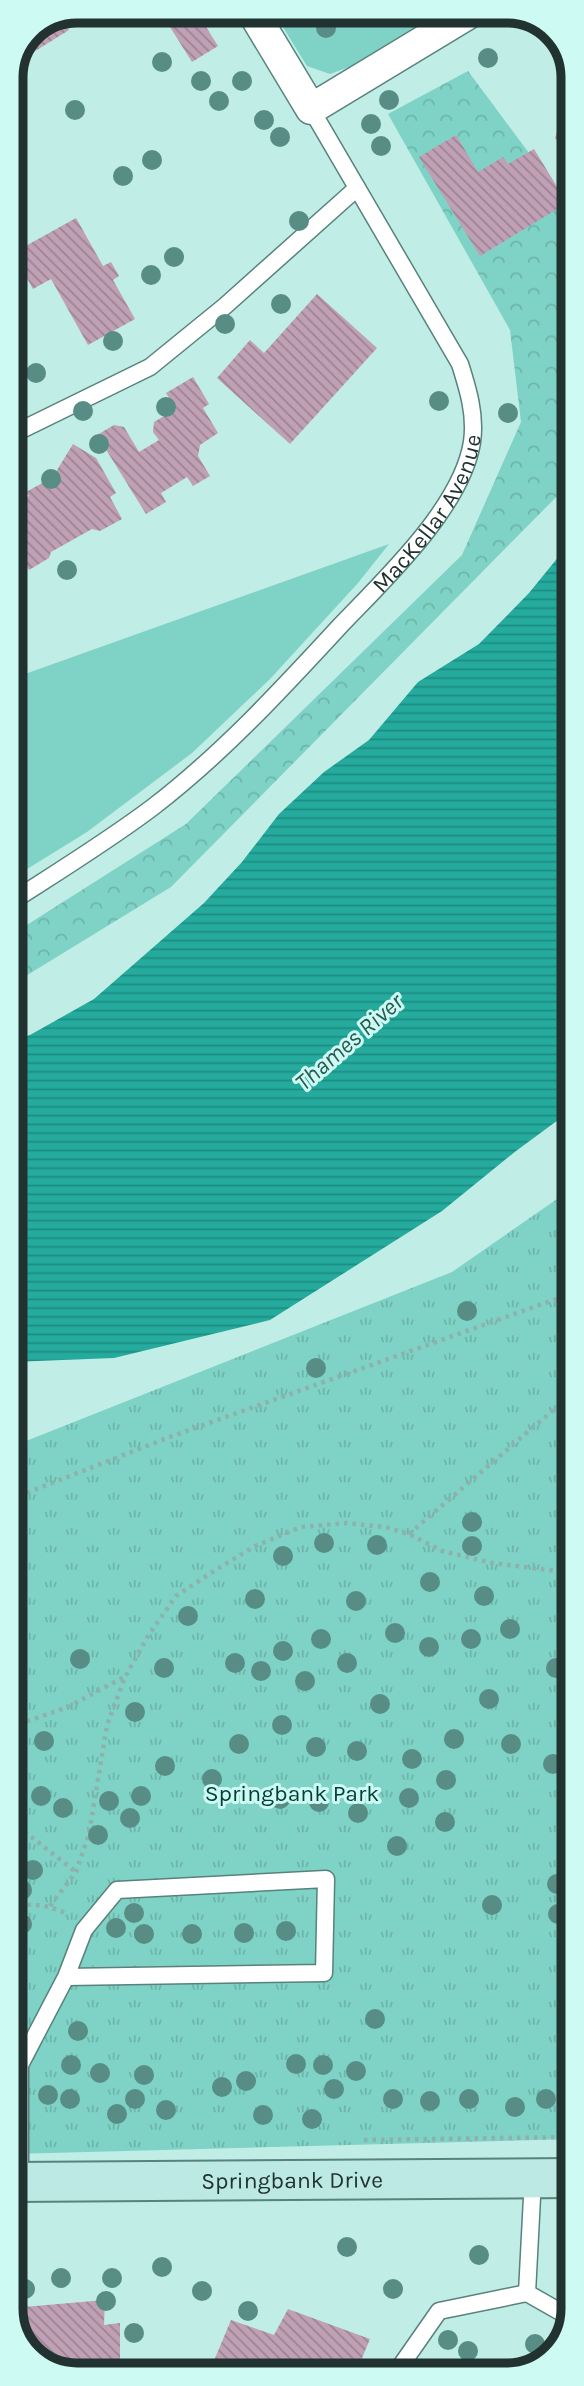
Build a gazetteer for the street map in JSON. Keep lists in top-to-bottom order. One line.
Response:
{"streets":{"main road":["Springbank Drive"],"street":["MacKellar Avenue"]},"water":["Thames River"],"parks":["Springbank Park"]}
